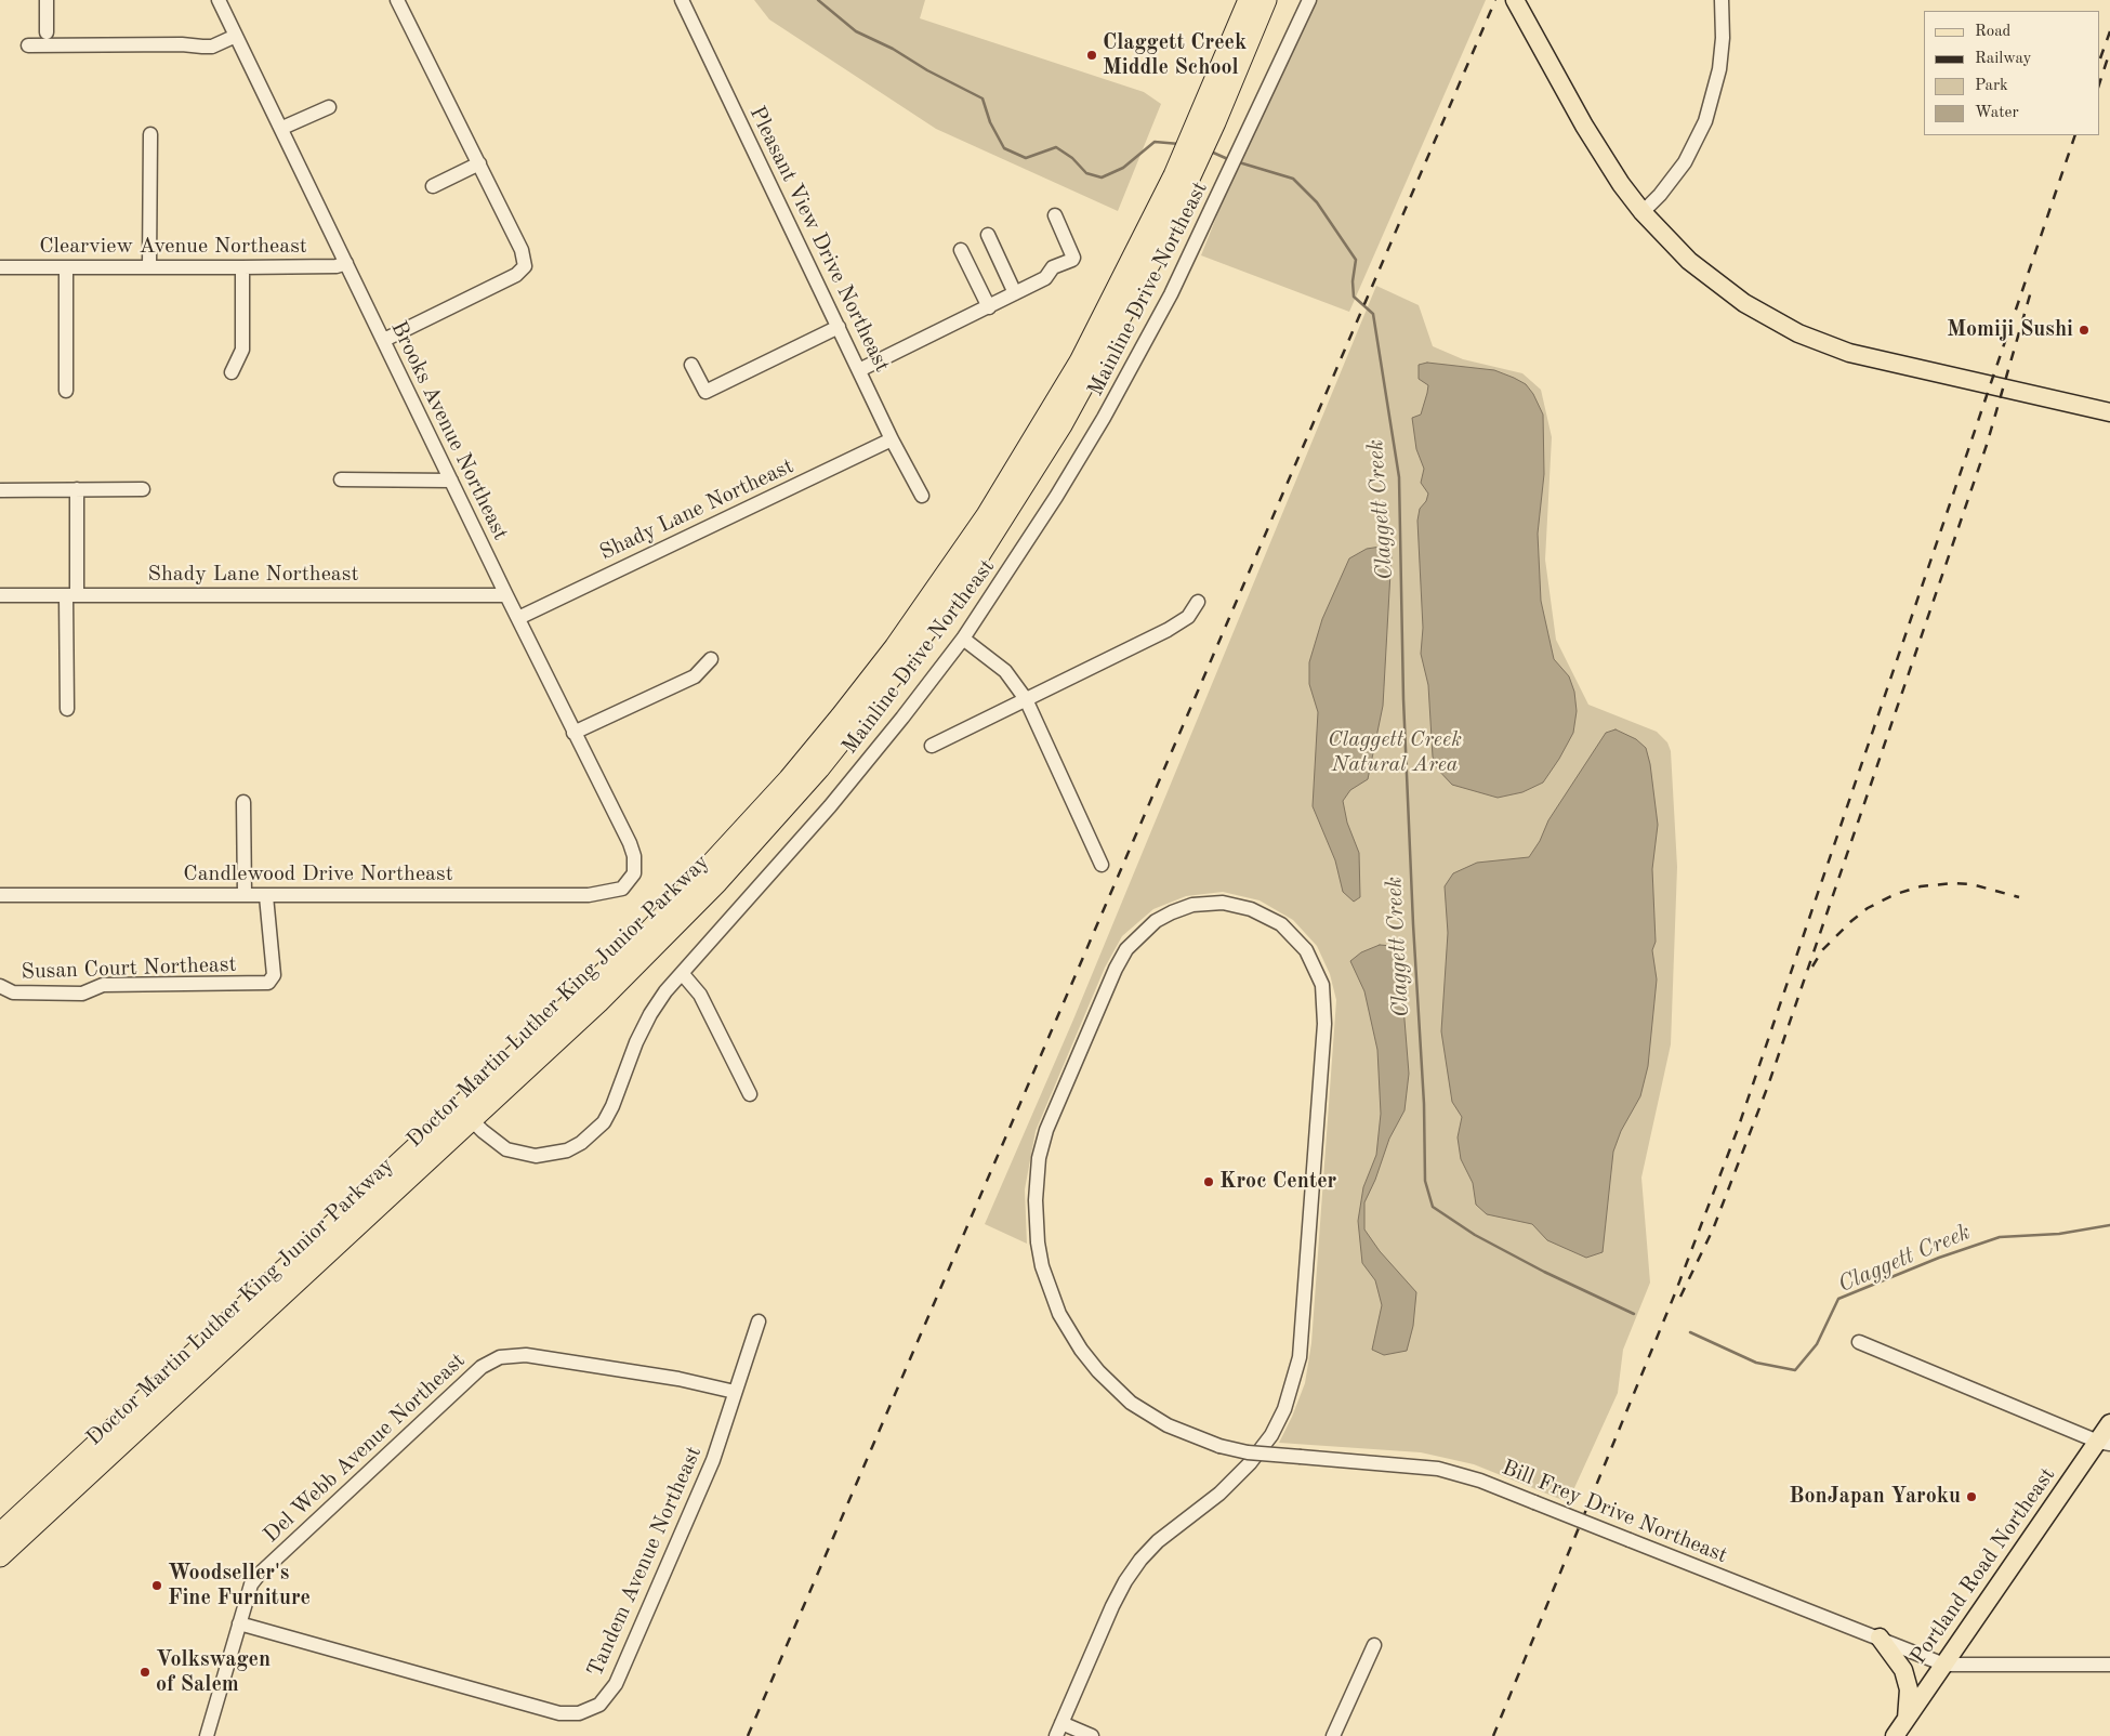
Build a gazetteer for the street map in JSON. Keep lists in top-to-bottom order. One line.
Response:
{"streets":{"highway":["Doctor Martin Luther King Junior Parkway"],"main road":["Portland Road Northeast"],"street":["Pleasant View Drive Northeast","Clearview Avenue Northeast","Mainline Drive Northeast","Brooks Avenue Northeast","Shady Lane Northeast","Candlewood Drive Northeast","Susan Court Northeast","Del Webb Avenue Northeast","Bill Frey Drive Northeast","Tandem Avenue Northeast"]},"crossings":[["Pleasant View Drive Northeast","Shady Lane Northeast"],["Clearview Avenue Northeast","Brooks Avenue Northeast"],["Mainline Drive Northeast","Doctor Martin Luther King Junior Parkway"],["Brooks Avenue Northeast","Shady Lane Northeast"],["Brooks Avenue Northeast","Candlewood Drive Northeast"],["Candlewood Drive Northeast","Susan Court Northeast"],["Del Webb Avenue Northeast","Tandem Avenue Northeast"],["Bill Frey Drive Northeast","Portland Road Northeast"]],"water":["Claggett Creek"],"parks":["Claggett Creek Natural Area"],"places":["Claggett Creek Middle School","Momiji Sushi","Kroc Center","BonJapan Yaroku","Woodseller's Fine Furniture","Volkswagen of Salem"],"legend":["Road","Railway","Park","Water"]}
